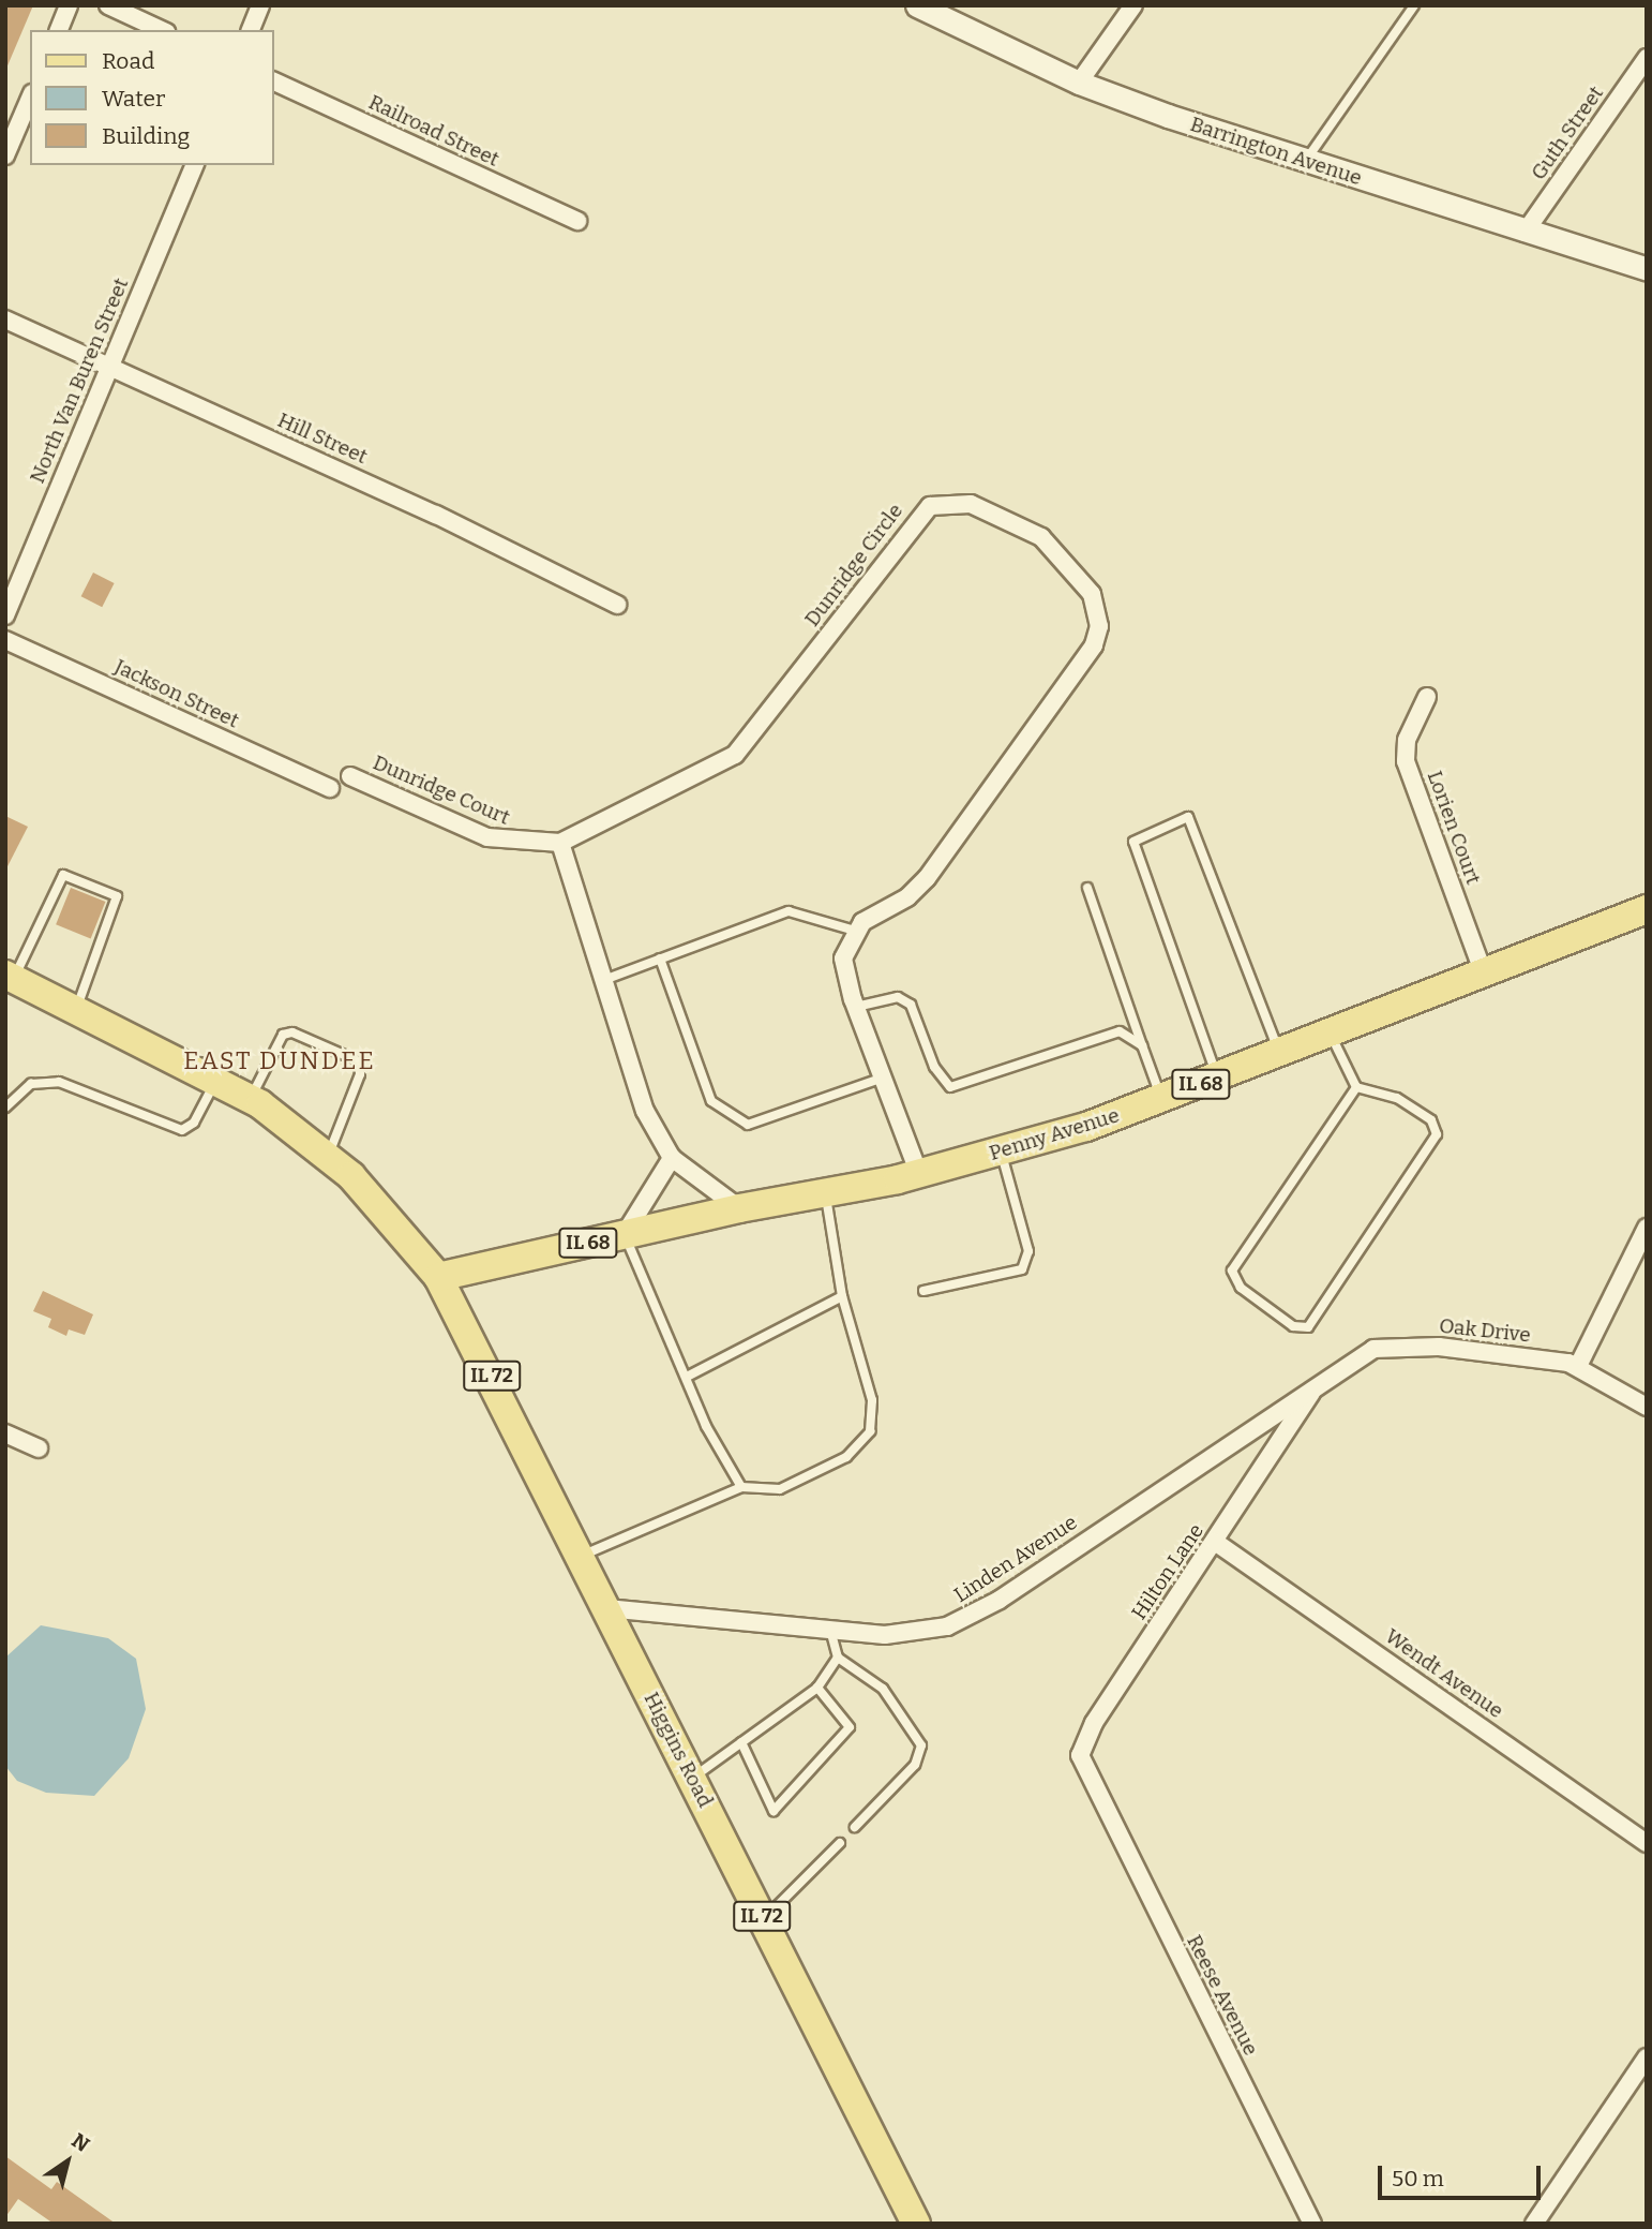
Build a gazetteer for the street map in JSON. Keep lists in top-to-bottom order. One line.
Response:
{"streets":{"main road":["IL 68","Penny Avenue","IL 72","Higgins Road"],"street":["Railroad Street","Guth Street","Barrington Avenue","North Van Buren Street","Hill Street","Dunridge Circle","Jackson Street","Dunridge Court","Lorien Court","Oak Drive","Linden Avenue","Hilton Lane","Wendt Avenue","Reese Avenue"]},"crossings":[["Guth Street","Barrington Avenue"],["North Van Buren Street","Hill Street"],["Dunridge Circle","Dunridge Court"],["Lorien Court","Penny Avenue"],["Penny Avenue","IL 72"],["Penny Avenue","Higgins Road"],["Oak Drive","Linden Avenue"],["Oak Drive","Hilton Lane"],["IL 72","Higgins Road"],["Linden Avenue","Hilton Lane"],["Linden Avenue","Higgins Road"],["Hilton Lane","Wendt Avenue"],["Hilton Lane","Reese Avenue"]],"districts":["EAST DUNDEE"],"legend":["Road","Water","Building"],"scale_bar":"50 m","north":"top right"}
